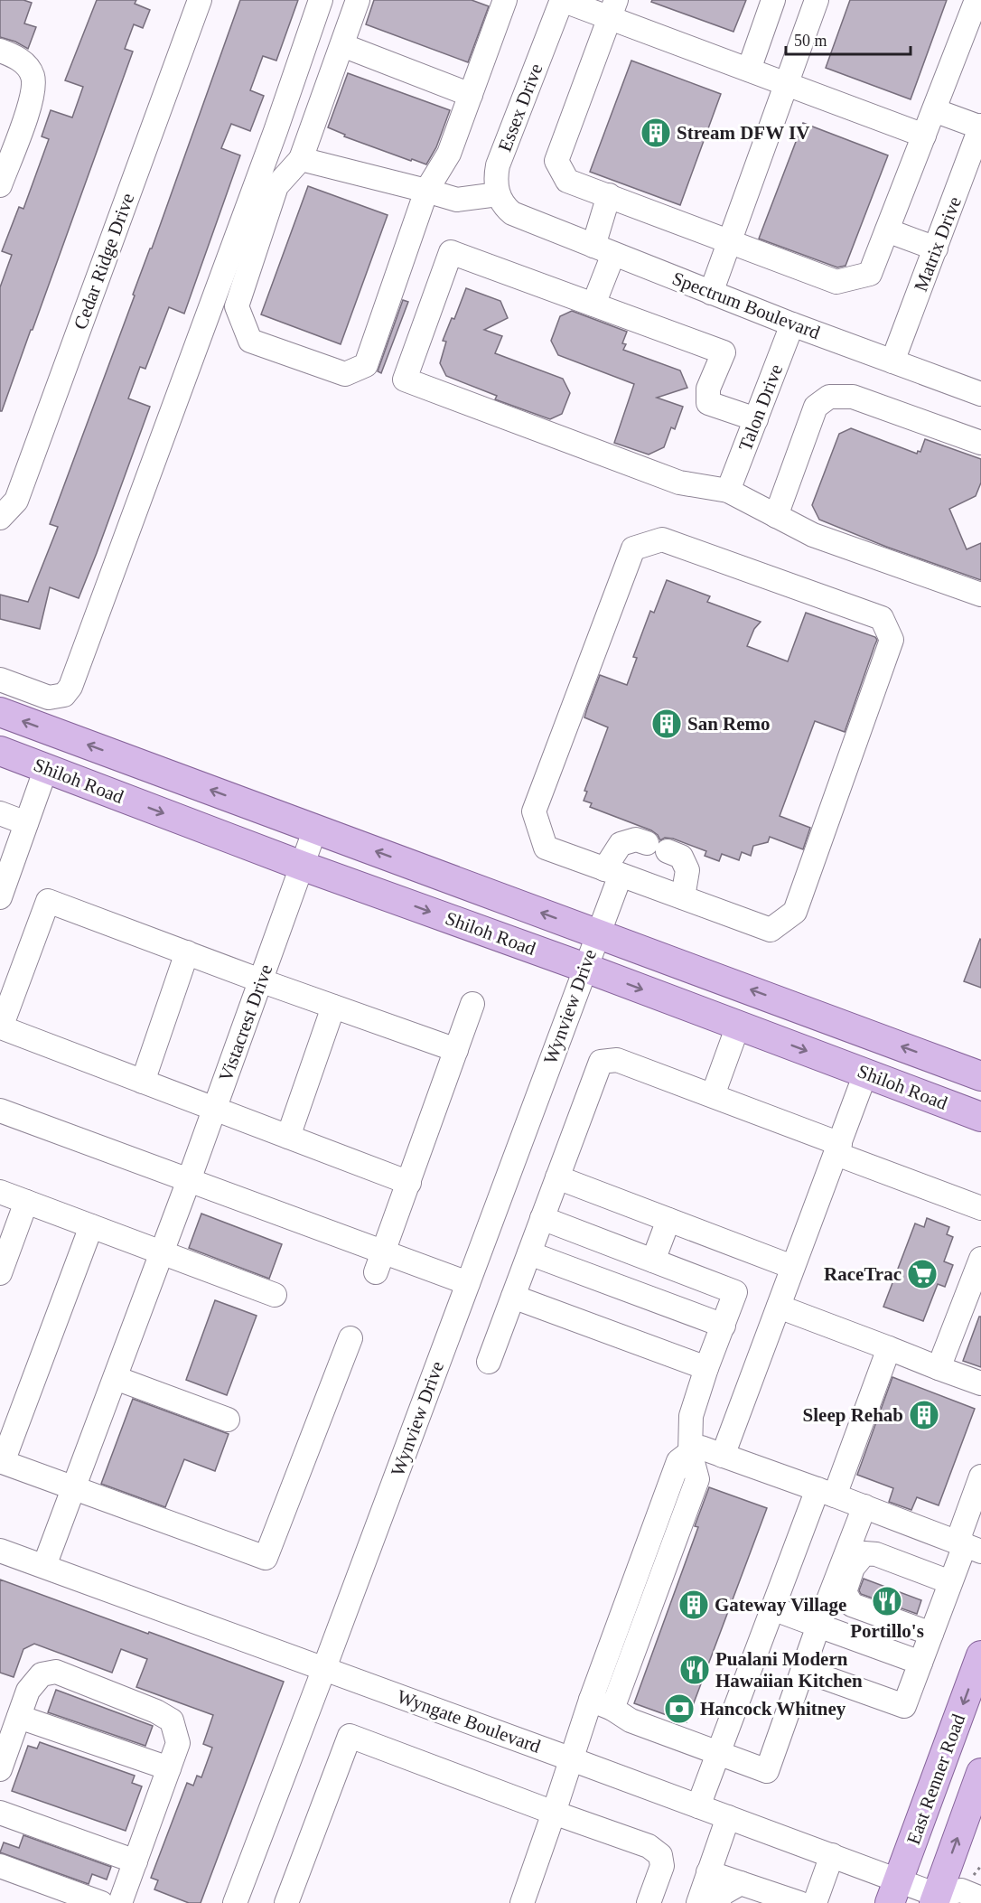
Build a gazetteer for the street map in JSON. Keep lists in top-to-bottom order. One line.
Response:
{"streets":{"main road":["Shiloh Road","East Renner Road"],"street":["Essex Drive","Matrix Drive","Cedar Ridge Drive","Spectrum Boulevard","Talon Drive","Wynview Drive","Vistacrest Drive","Wyngate Boulevard"]},"crossings":[["Essex Drive","Spectrum Boulevard"],["Matrix Drive","Spectrum Boulevard"],["Spectrum Boulevard","Talon Drive"],["Shiloh Road","Wynview Drive"],["Shiloh Road","Vistacrest Drive"],["Wynview Drive","Wyngate Boulevard"],["Vistacrest Drive","Wyngate Boulevard"],["Wyngate Boulevard","East Renner Road"]],"places":{"building":["Stream DFW IV","San Remo","Sleep Rehab","Gateway Village"],"supermarket":["RaceTrac"],"restaurant":["Portillo's","Pualani Modern Hawaiian Kitchen"],"bank":["Hancock Whitney"]},"scale_bar":"50 m"}
